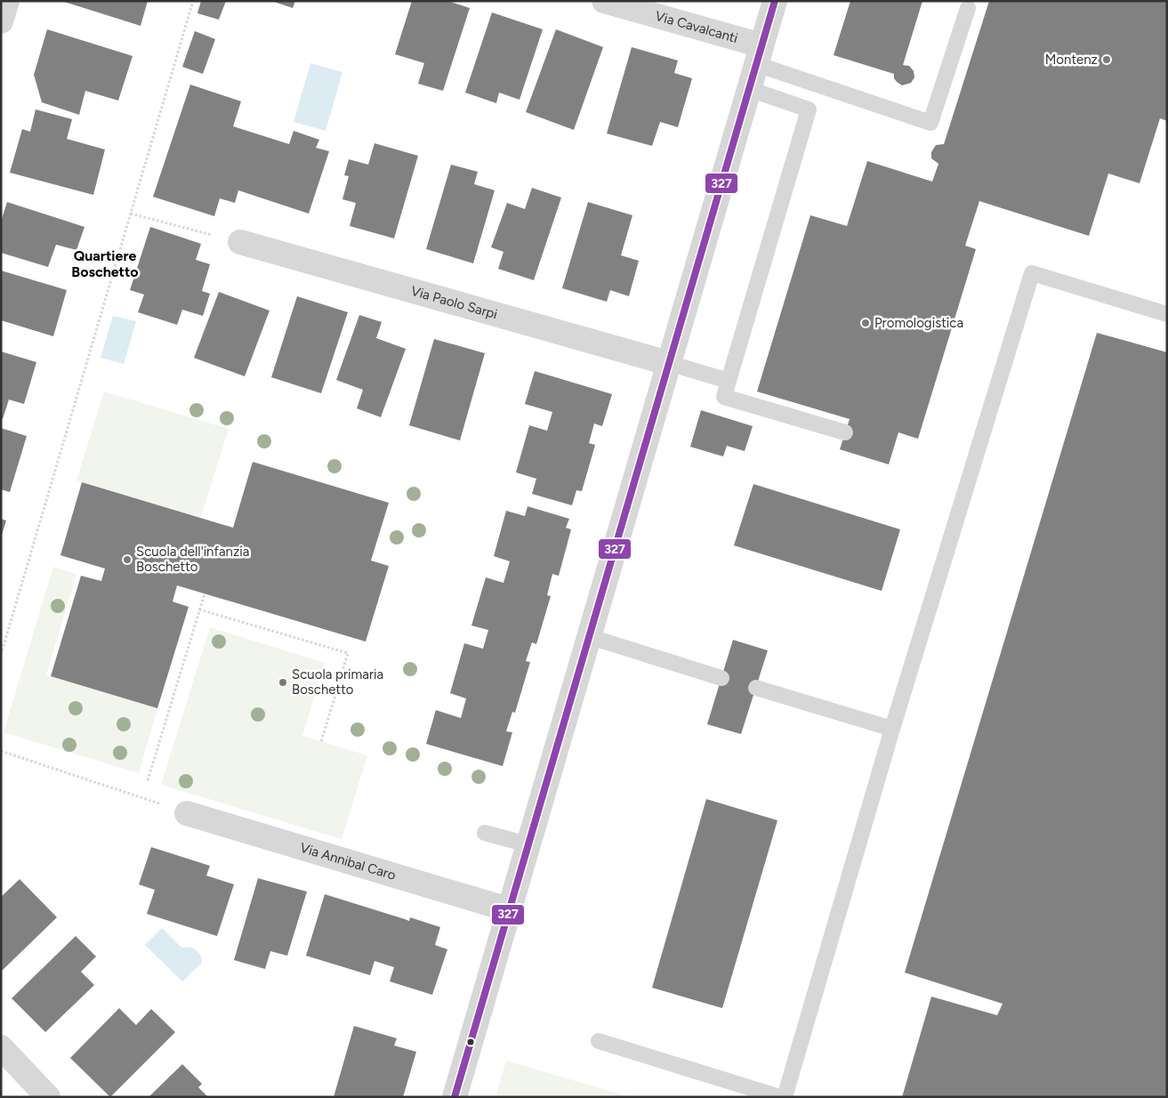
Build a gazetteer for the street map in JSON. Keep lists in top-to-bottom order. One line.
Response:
{"streets":{"street":["Via Cavalcanti","Via Paolo Sarpi","Via Annibal Caro"]},"districts":["Quartiere Boschetto"],"places":["Montenz","Promologistica","Scuola dell'infanzia Boschetto","Scuola primaria Boschetto"],"lines":["transit line 327"]}
